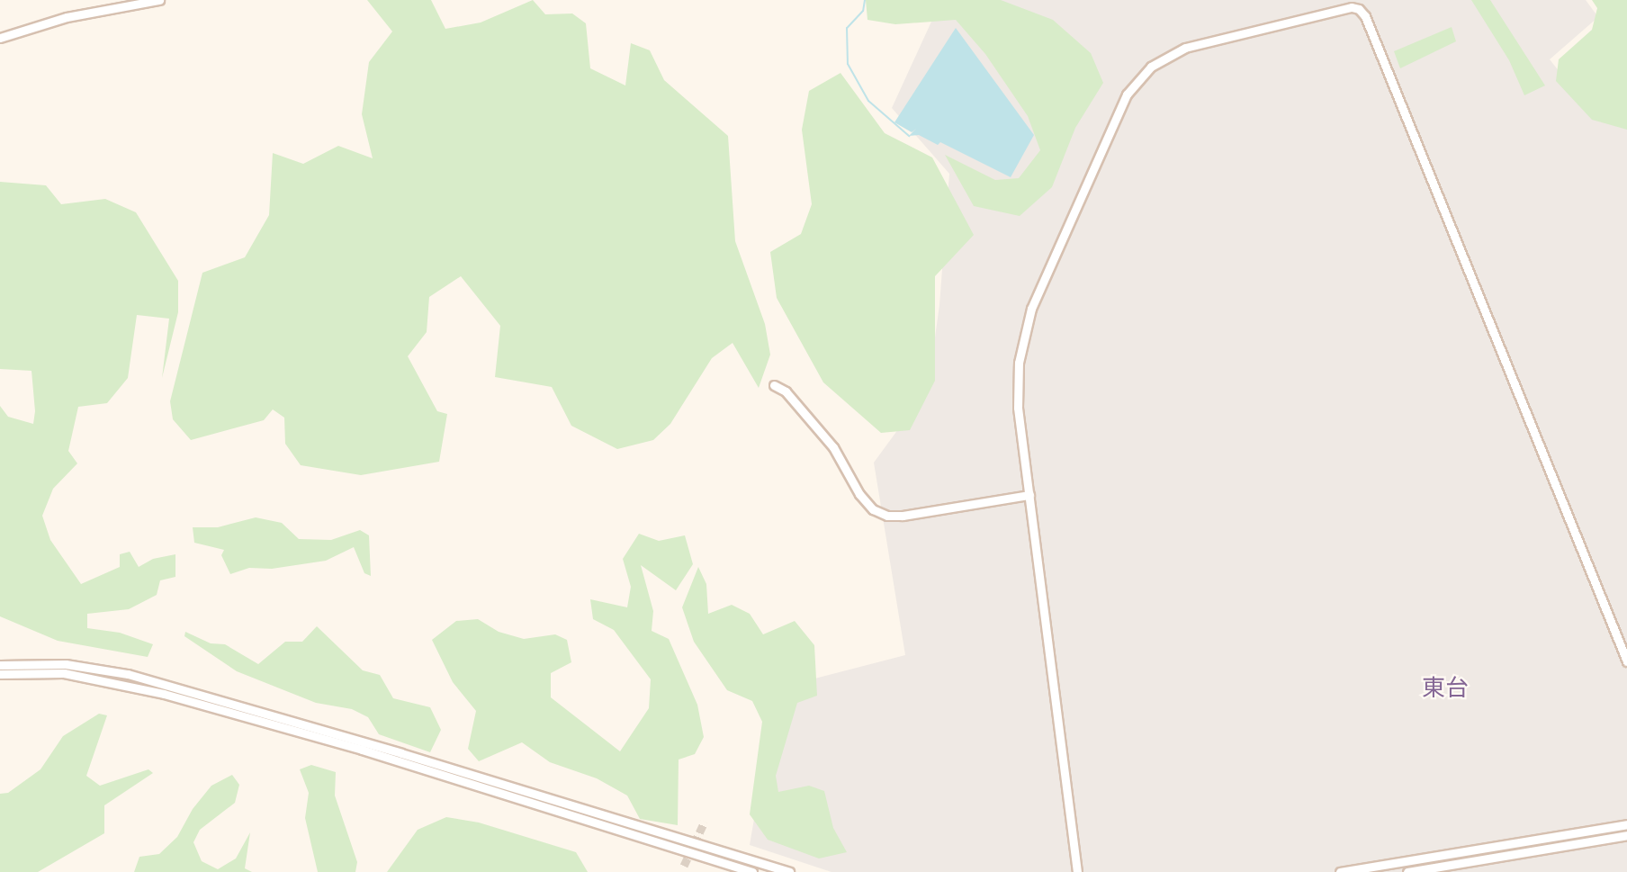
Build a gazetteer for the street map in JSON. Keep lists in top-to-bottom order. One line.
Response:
{"districts":["東台"]}
